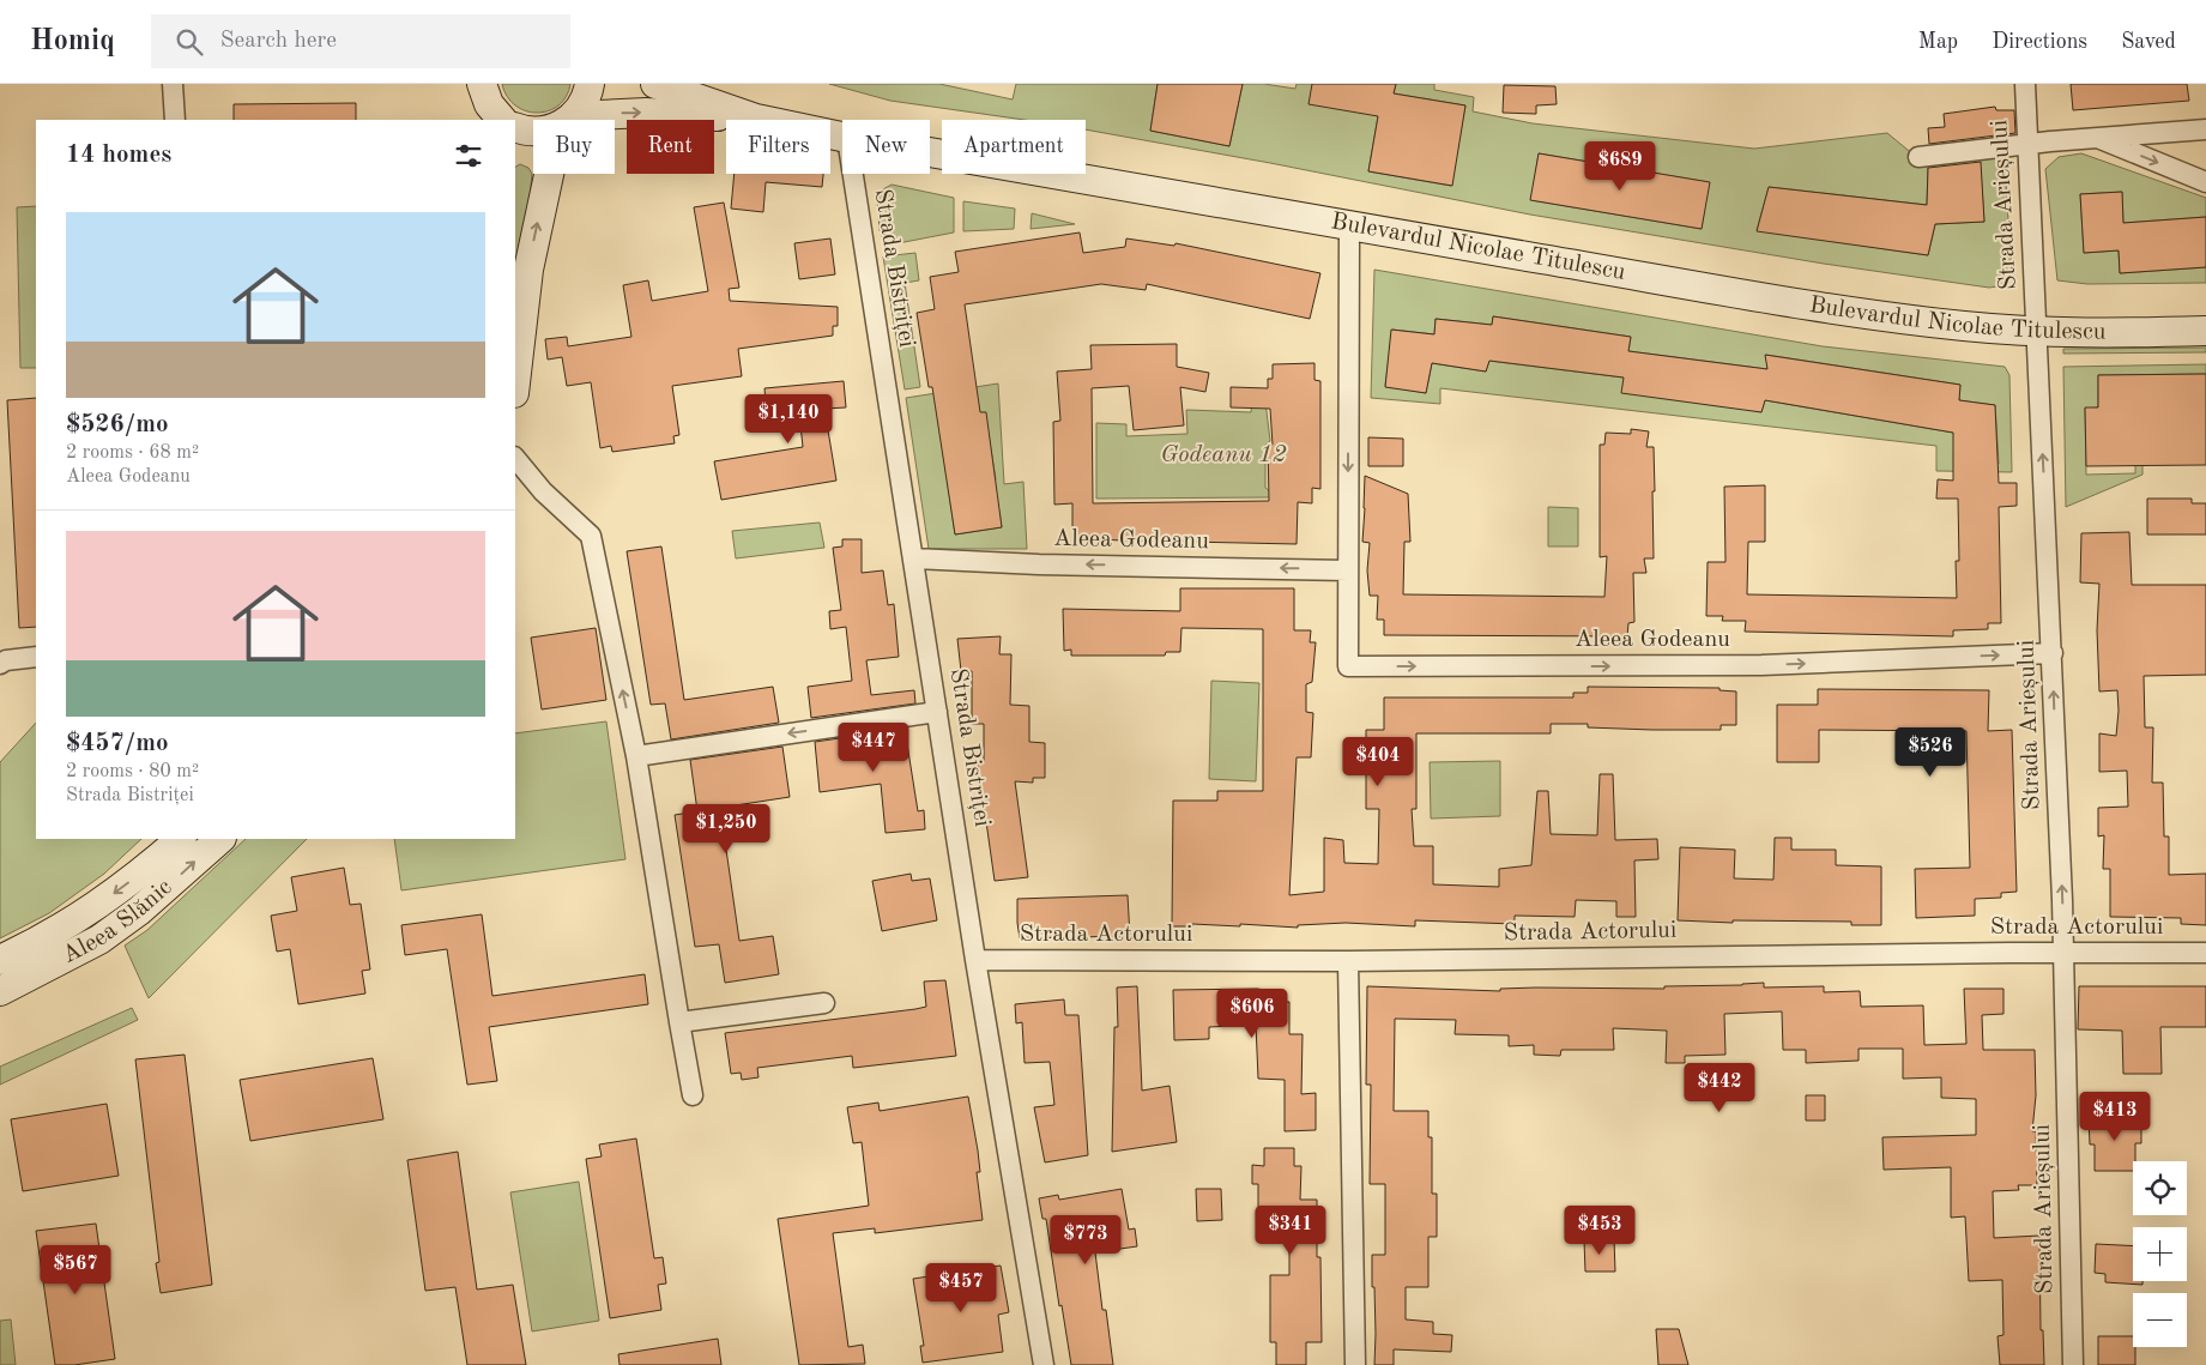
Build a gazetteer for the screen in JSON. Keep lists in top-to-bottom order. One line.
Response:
{"streets":{"main road":["Bulevardul Nicolae Titulescu","Aleea Slănic"],"street":["Strada Arieșului","Strada Bistriței","Aleea Godeanu","Strada Actorului"]},"crossings":[["Strada Arieșului","Bulevardul Nicolae Titulescu"],["Strada Arieșului","Aleea Godeanu"],["Strada Arieșului","Strada Actorului"],["Bulevardul Nicolae Titulescu","Aleea Godeanu"],["Strada Bistriței","Aleea Godeanu"],["Strada Bistriței","Strada Actorului"]],"one_way":["Strada Arieșului"],"parks":["Godeanu 12"],"page":{"header":"Homiq","search":"Search here","nav":["Map","Directions","Saved"],"chip":["Buy","Rent","Filters","New","Apartment"],"heading":"14 homes","price":["$689","$1,140","$447","$526","$404","$1,250","$606","$442","$413","$341","$453","$773","$567","$457"],"list":[{"name":"$526/mo","note":"2 rooms · 68 m² · Aleea Godeanu"},{"name":"$457/mo","note":"2 rooms · 80 m² · Strada Bistriței"}],"map_buttons":["+","−"]}}
